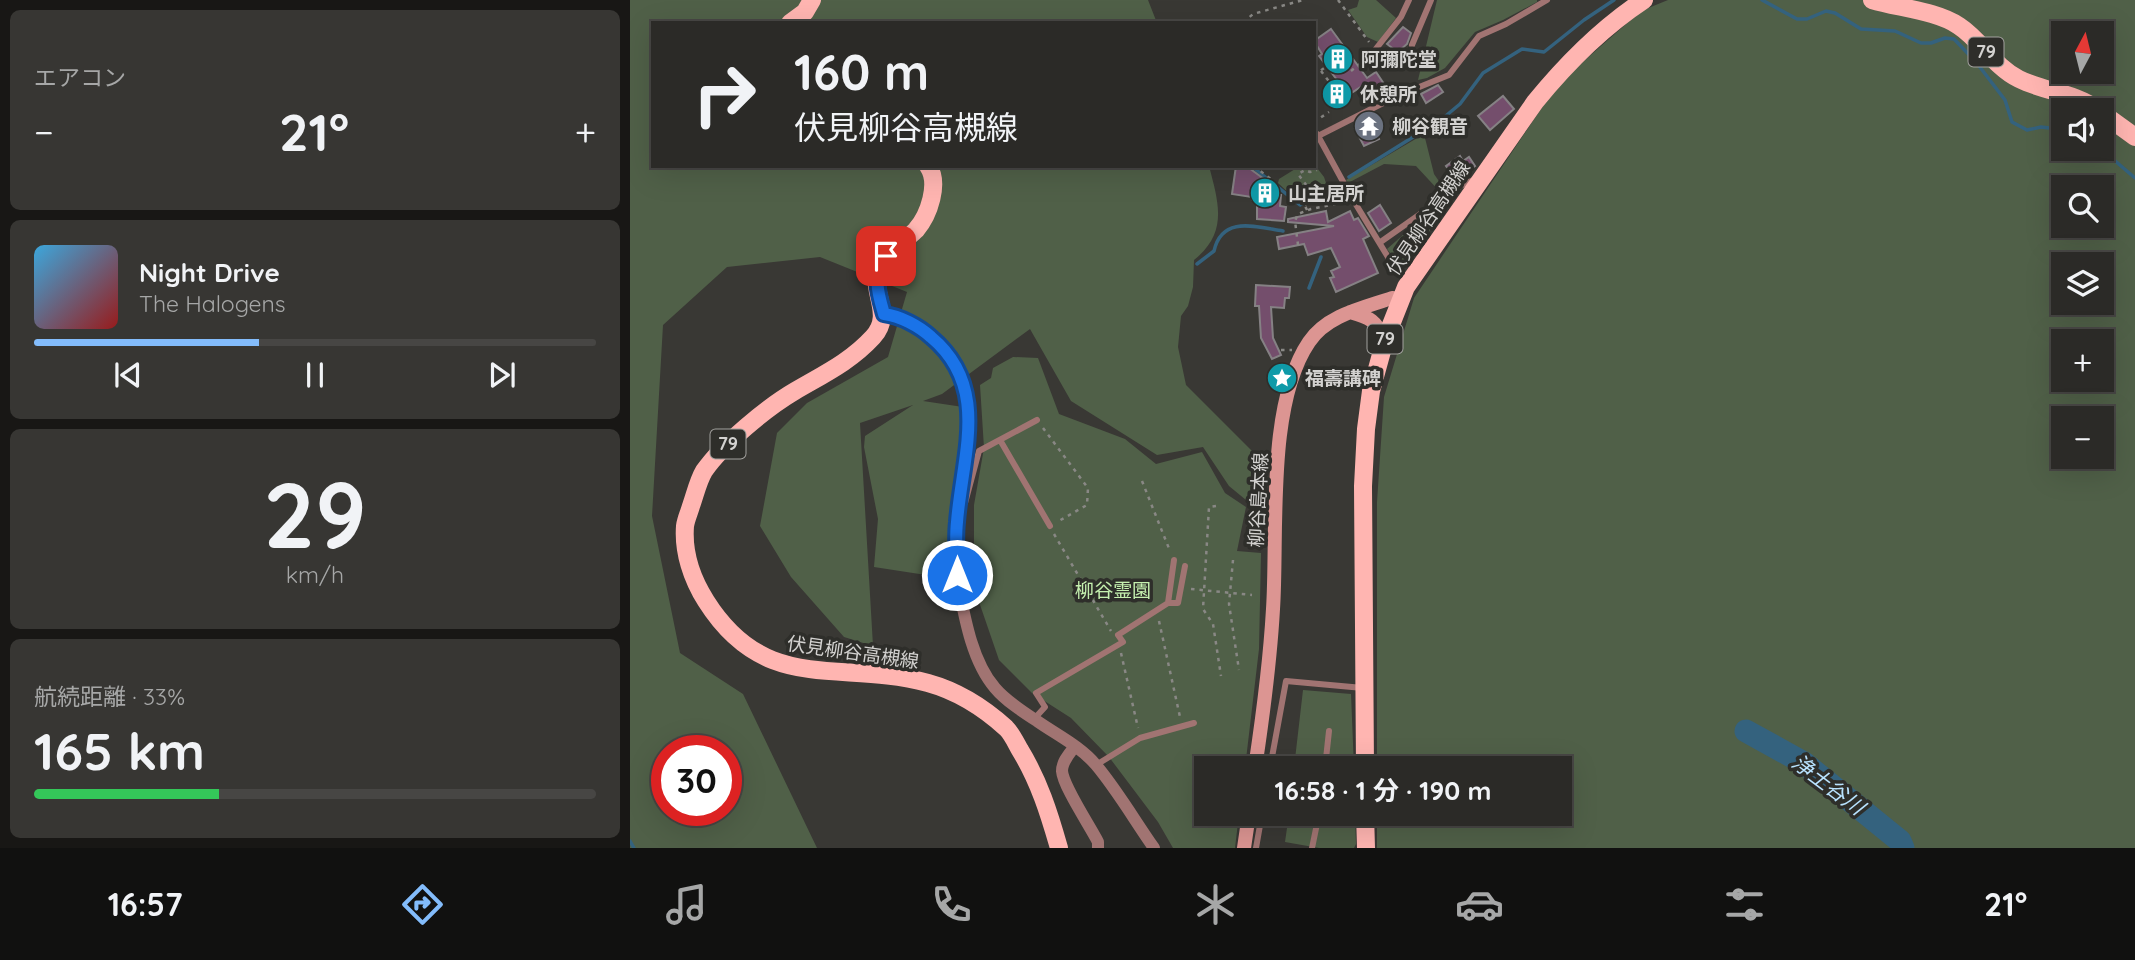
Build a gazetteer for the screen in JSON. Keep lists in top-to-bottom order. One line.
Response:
{"streets":{"main road":["79","伏見柳谷高槻線","柳谷島本線"]},"crossings":[["伏見柳谷高槻線","柳谷島本線"]],"water":["浄土谷川"],"parks":["柳谷霊園"],"places":{"building":["阿彌陀堂","休憩所","山主居所"],"temple":["柳谷観音"],"place":["福壽講碑"]},"north":"top","page":{"tile":["エアコン",["29","km/h"],["航続距離 · 33%","165 km"]],"map_buttons":["+","−"],"turn":["160 m","伏見柳谷高槻線"],"heat":["−","21°","+"],"song":["Night Drive","The Halogens"],"limit":"30","trip":"16:58 · 1 分 · 190 m","tabs":["16:57","21°"]}}
